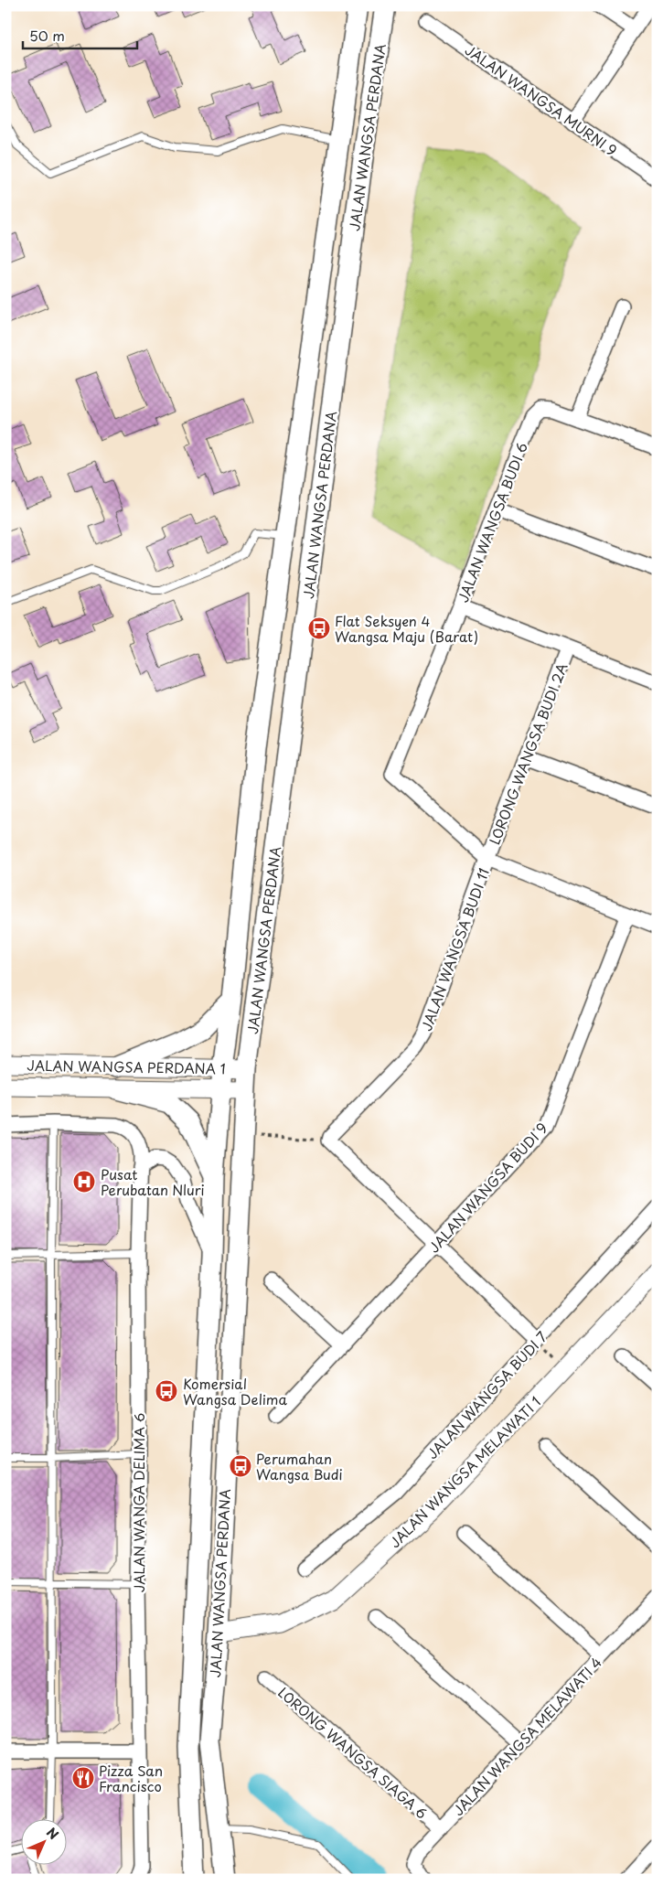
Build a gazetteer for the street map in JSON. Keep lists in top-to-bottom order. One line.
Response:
{"streets":{"main road":["JALAN WANGSA PERDANA"],"street":["JALAN WANGSA MURNI 9","JALAN WANGSA BUDI 6","LORONG WANGSA BUDI 2A","JALAN WANGSA BUDI 11","JALAN WANGSA PERDANA 1","JALAN WANGSA BUDI 9","JALAN WANGSA BUDI 7","JALAN WANGSA MELAWATI 1","JALAN WANGA DELIMA 6","JALAN WANGSA MELAWATI 4","LORONG WANGSA SIAGA 6"]},"crossings":[["JALAN WANGSA PERDANA","JALAN WANGSA PERDANA 1"],["JALAN WANGSA PERDANA","JALAN WANGSA MELAWATI 1"],["JALAN WANGSA BUDI 6","LORONG WANGSA BUDI 2A"],["JALAN WANGSA BUDI 6","JALAN WANGSA BUDI 11"],["LORONG WANGSA BUDI 2A","JALAN WANGSA BUDI 11"],["JALAN WANGSA MELAWATI 4","LORONG WANGSA SIAGA 6"]],"places":{"bus stop":["Flat Seksyen 4 Wangsa Maju (Barat)","Komersial Wangsa Delima","Perumahan Wangsa Budi"],"hospital":["Pusat Perubatan Nluri"],"restaurant":["Pizza San Francisco"]},"scale_bar":"50 m","north":"top right"}
